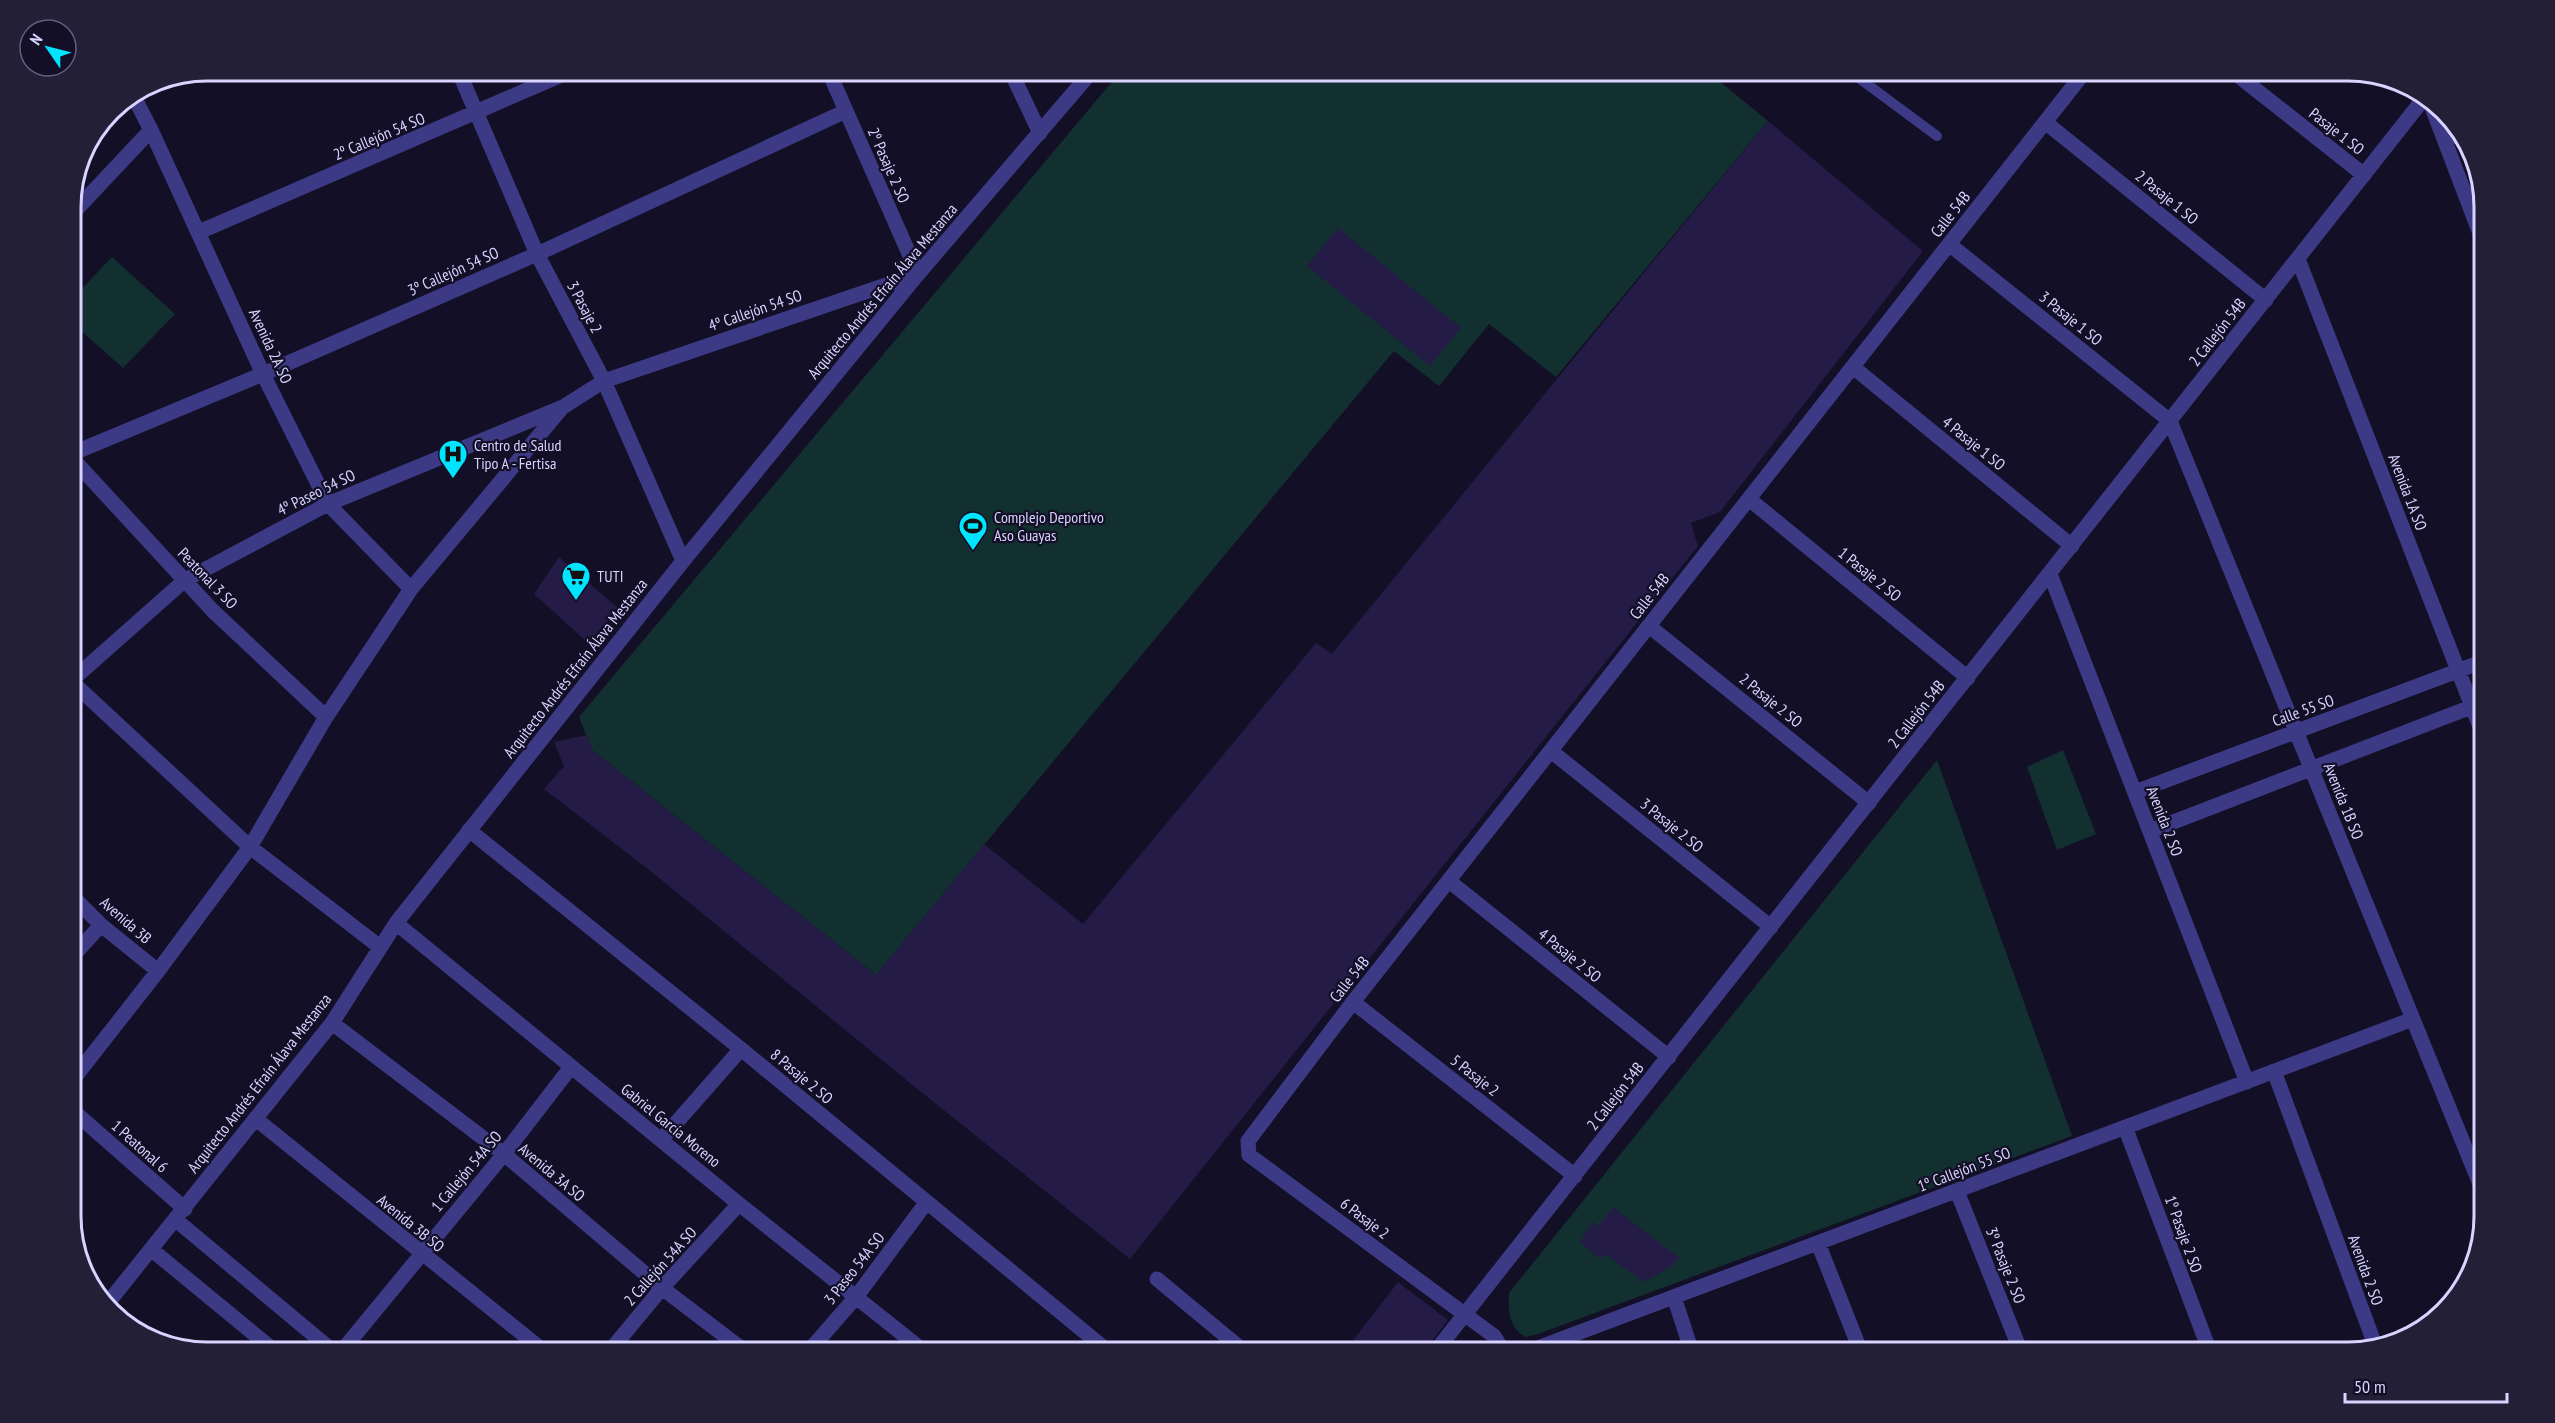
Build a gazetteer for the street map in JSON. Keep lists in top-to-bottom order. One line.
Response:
{"streets":{"street":["Pasaje 1 SO","2º Callejón 54 SO","2º Pasaje 2 SO","2 Pasaje 1 SO","Calle 54B","3º Callejón 54 SO","Arquitecto Andrés Efraín Álava Mestanza","3 Pasaje 2","4º Callejón 54 SO","3 Pasaje 1 SO","2 Callejón 54B","Avenida 2A SO","4 Pasaje 1 SO","4º Paseo 54 SO","Avenida 1A SO","1 Pasaje 2 SO","Peatonal 3 SO","2 Pasaje 2 SO","Calle 55 SO","Avenida 1B SO","Avenida 2 SO","3 Pasaje 2 SO","Avenida 3B","4 Pasaje 2 SO","5 Pasaje 2","8 Pasaje 2 SO","Gabriel García Moreno","1 Peatonal 6","1º Callejón 55 SO","1 Callejón 54A SO","Avenida 3A SO","6 Pasaje 2","Avenida 3B SO","1º Pasaje 2 SO","3º Pasaje 2 SO","2 Callejón 54A SO","3 Paseo 54A SO"]},"crossings":[["Pasaje 1 SO","2 Callejón 54B"],["2º Callejón 54 SO","3 Pasaje 2"],["2º Callejón 54 SO","Avenida 2A SO"],["2º Pasaje 2 SO","3º Callejón 54 SO"],["2º Pasaje 2 SO","Arquitecto Andrés Efraín Álava Mestanza"],["2º Pasaje 2 SO","4º Callejón 54 SO"],["2 Pasaje 1 SO","Calle 54B"],["2 Pasaje 1 SO","2 Callejón 54B"],["Calle 54B","3 Pasaje 1 SO"],["Calle 54B","4 Pasaje 1 SO"],["Calle 54B","1 Pasaje 2 SO"],["Calle 54B","2 Pasaje 2 SO"],["Calle 54B","3 Pasaje 2 SO"],["Calle 54B","4 Pasaje 2 SO"],["Calle 54B","5 Pasaje 2"],["Calle 54B","6 Pasaje 2"],["3º Callejón 54 SO","3 Pasaje 2"],["3º Callejón 54 SO","Avenida 2A SO"],["Arquitecto Andrés Efraín Álava Mestanza","3 Pasaje 2"],["Arquitecto Andrés Efraín Álava Mestanza","4º Callejón 54 SO"],["Arquitecto Andrés Efraín Álava Mestanza","8 Pasaje 2 SO"],["Arquitecto Andrés Efraín Álava Mestanza","Gabriel García Moreno"],["Arquitecto Andrés Efraín Álava Mestanza","1 Peatonal 6"],["Arquitecto Andrés Efraín Álava Mestanza","Avenida 3A SO"],["Arquitecto Andrés Efraín Álava Mestanza","Avenida 3B SO"],["3 Pasaje 2","4º Callejón 54 SO"],["3 Pasaje 2","4º Paseo 54 SO"],["4º Callejón 54 SO","4º Paseo 54 SO"],["3 Pasaje 1 SO","2 Callejón 54B"],["3 Pasaje 1 SO","Avenida 1B SO"],["2 Callejón 54B","4 Pasaje 1 SO"],["2 Callejón 54B","Avenida 1A SO"],["2 Callejón 54B","1 Pasaje 2 SO"],["2 Callejón 54B","2 Pasaje 2 SO"],["2 Callejón 54B","Avenida 1B SO"],["2 Callejón 54B","Avenida 2 SO"],["2 Callejón 54B","3 Pasaje 2 SO"],["2 Callejón 54B","4 Pasaje 2 SO"],["2 Callejón 54B","5 Pasaje 2"],["2 Callejón 54B","6 Pasaje 2"],["Avenida 2A SO","4º Paseo 54 SO"],["4º Paseo 54 SO","Peatonal 3 SO"],["Avenida 1A SO","Calle 55 SO"],["Calle 55 SO","Avenida 1B SO"],["Calle 55 SO","Avenida 2 SO"],["Avenida 1B SO","1º Callejón 55 SO"],["Avenida 2 SO","1º Callejón 55 SO"],["8 Pasaje 2 SO","3 Paseo 54A SO"],["Gabriel García Moreno","1 Callejón 54A SO"],["Gabriel García Moreno","2 Callejón 54A SO"],["Gabriel García Moreno","3 Paseo 54A SO"],["1º Callejón 55 SO","1º Pasaje 2 SO"],["1º Callejón 55 SO","3º Pasaje 2 SO"],["1 Callejón 54A SO","Avenida 3A SO"],["1 Callejón 54A SO","Avenida 3B SO"],["Avenida 3A SO","2 Callejón 54A SO"]],"places":{"hospital":["Centro de Salud Tipo A - Fertisa"],"sports":["Complejo Deportivo Aso Guayas"],"supermarket":["TUTI"]},"scale_bar":"50 m","north":"top left"}
